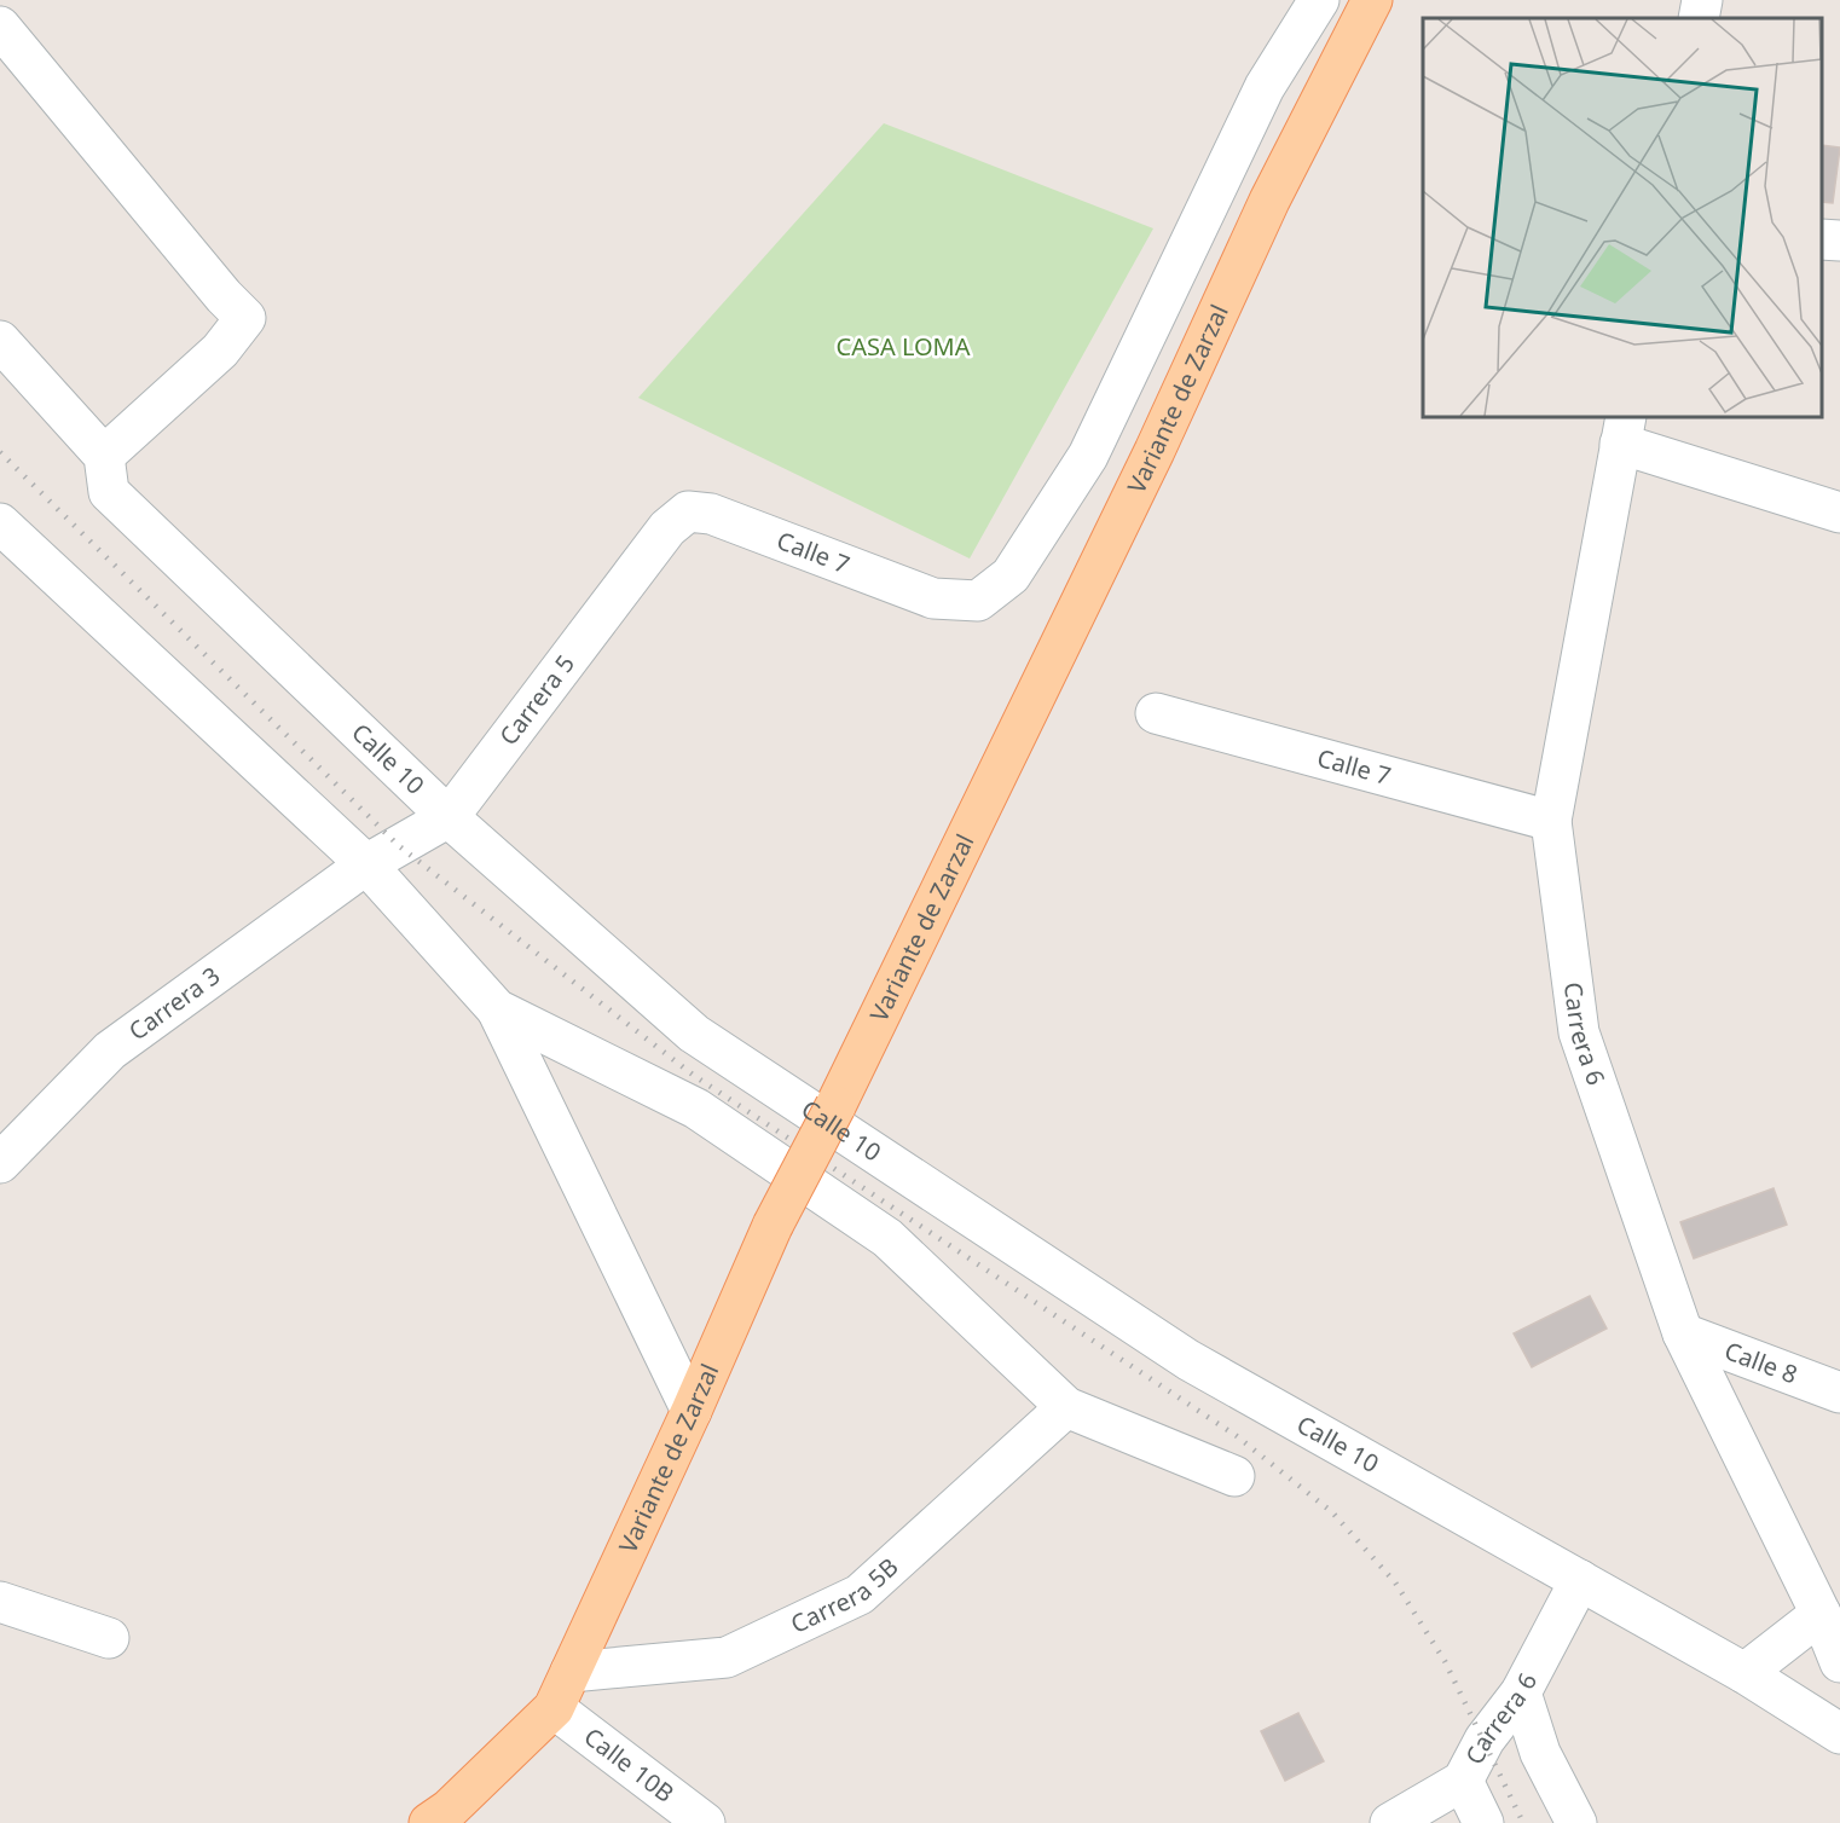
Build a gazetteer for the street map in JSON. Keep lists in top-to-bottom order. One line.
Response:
{"streets":{"main road":["Variante de Zarzal"],"street":["Calle 7","Carrera 5","Calle 10","Carrera 3","Carrera 6","Calle 8","Carrera 5B","Calle 10B"]},"crossings":[["Variante de Zarzal","Carrera 5B"],["Variante de Zarzal","Calle 10B"],["Calle 7","Carrera 5"],["Calle 7","Carrera 6"],["Carrera 5","Calle 10"],["Carrera 5","Carrera 3"],["Calle 10","Carrera 6"],["Carrera 6","Calle 8"]],"parks":["CASA LOMA"]}
